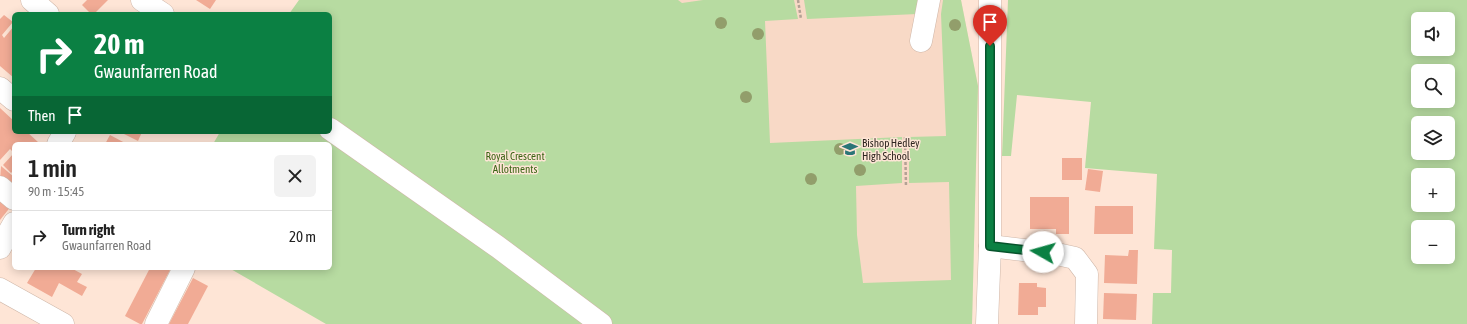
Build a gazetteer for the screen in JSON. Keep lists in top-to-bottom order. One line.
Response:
{"parks":["Royal Crescent Allotments"],"places":{"school or university":["Bishop Hedley High School"]},"page":{"map_buttons":["+","−"],"turn":["20 m","Gwaunfarren Road"],"then":"Then","heading":["1 min","90 m · 15:45"],"list":[{"name":"Turn right","note":"Gwaunfarren Road","value":"20 m"}]}}
